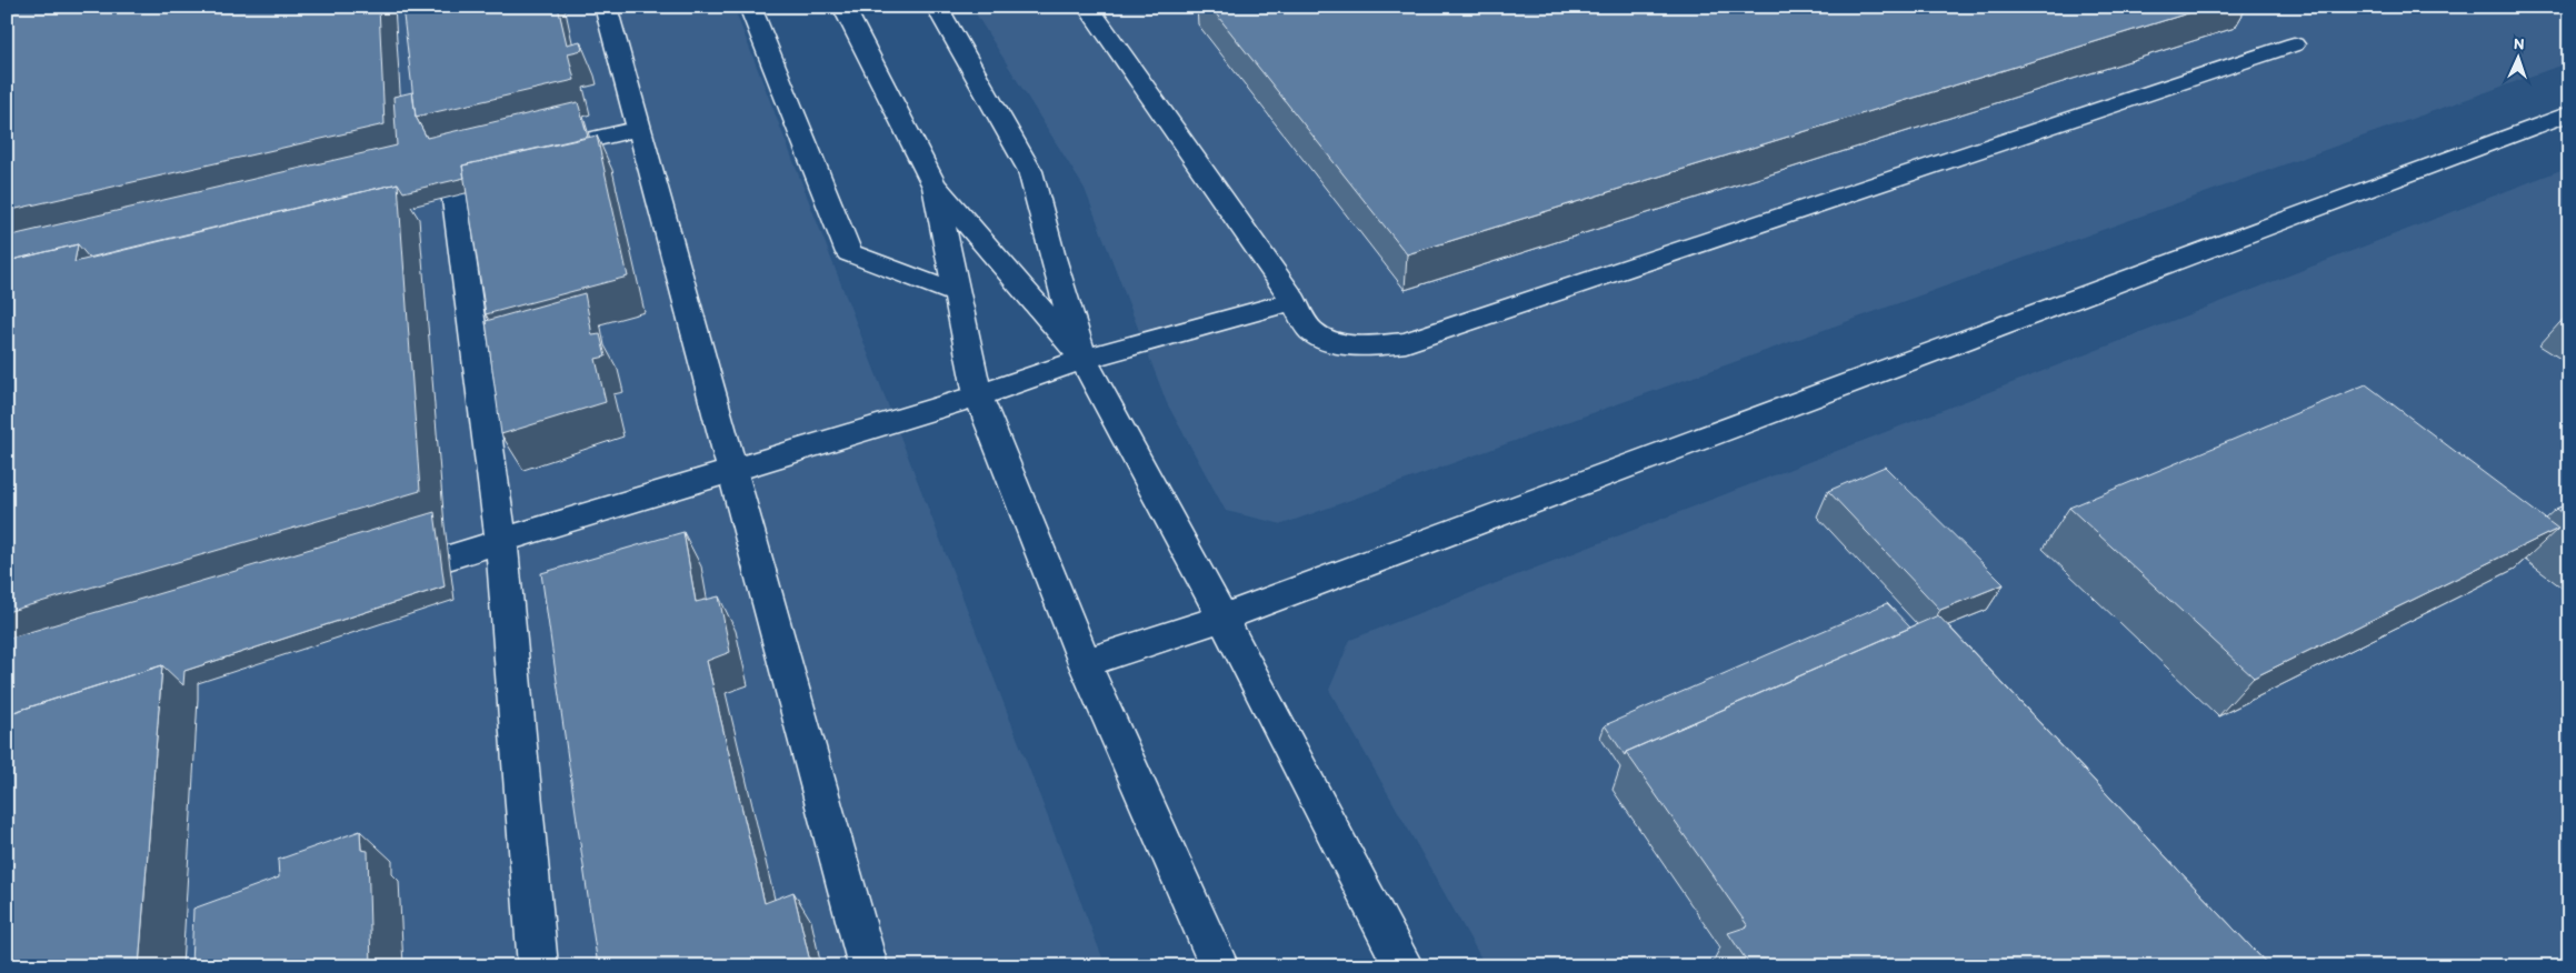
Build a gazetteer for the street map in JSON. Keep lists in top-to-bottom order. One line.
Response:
{"north":"top"}
